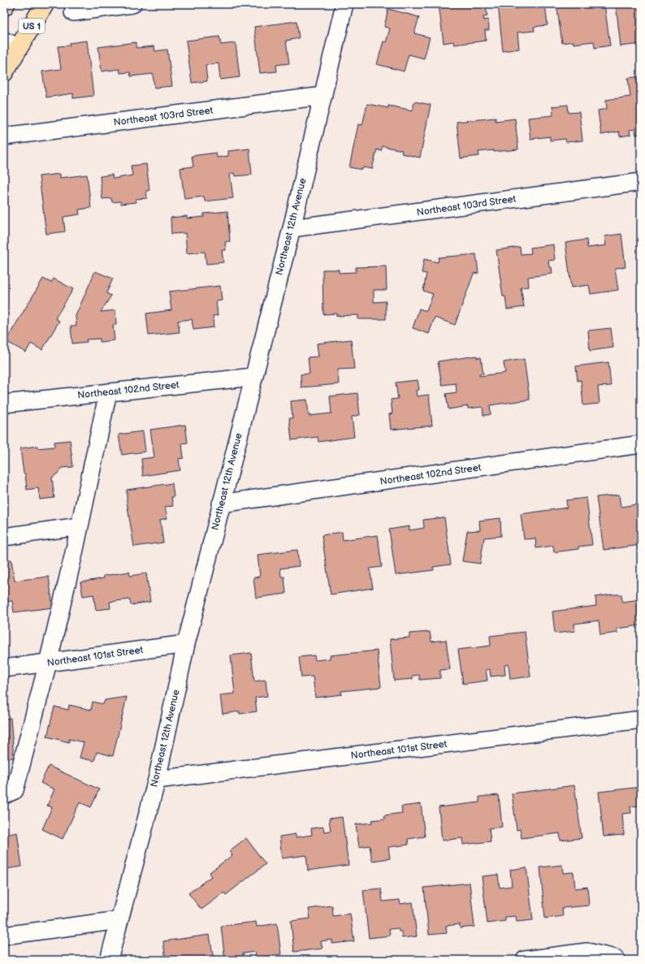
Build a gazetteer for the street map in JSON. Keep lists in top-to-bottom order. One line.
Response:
{"streets":{"main road":["US 1"],"street":["Northeast 103rd Street","Northeast 12th Avenue","Northeast 102nd Street","Northeast 101st Street"]},"crossings":[["Northeast 103rd Street","Northeast 12th Avenue"],["Northeast 12th Avenue","Northeast 102nd Street"],["Northeast 12th Avenue","Northeast 101st Street"]]}
